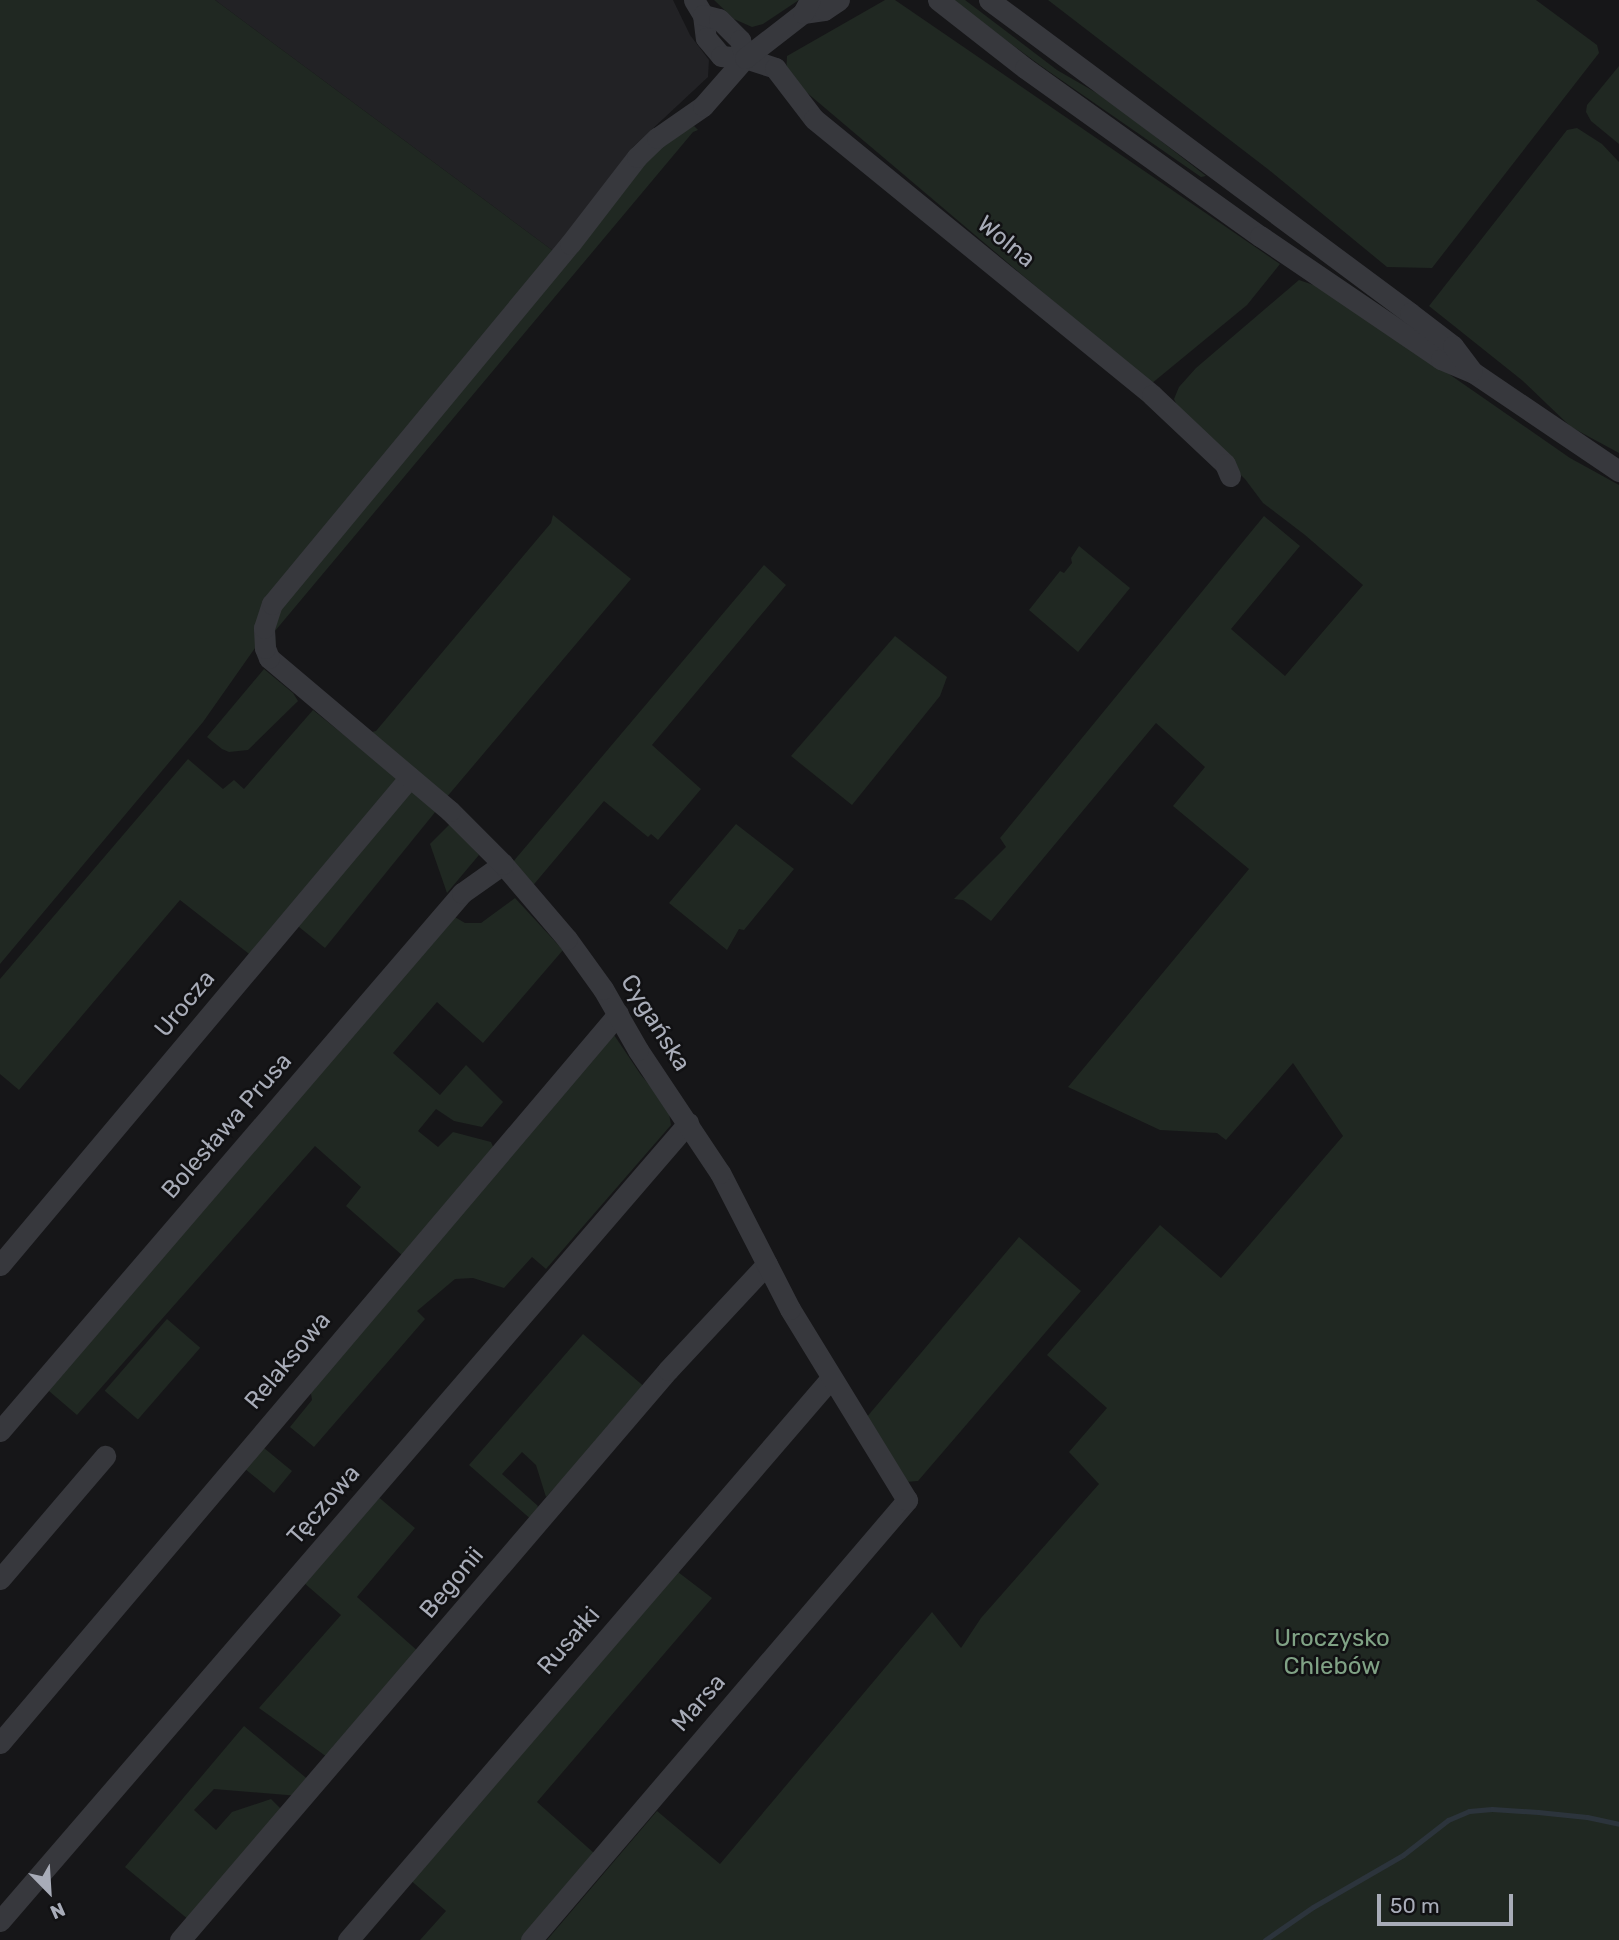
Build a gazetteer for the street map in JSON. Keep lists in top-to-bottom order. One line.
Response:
{"streets":{"street":["Wolna","Urocza","Cygańska","Bolesława Prusa","Relaksowa","Tęczowa","Begonii","Rusałki","Marsa"]},"crossings":[["Wolna","Cygańska"],["Urocza","Cygańska"],["Cygańska","Bolesława Prusa"],["Cygańska","Relaksowa"],["Cygańska","Tęczowa"],["Cygańska","Begonii"],["Cygańska","Rusałki"],["Cygańska","Marsa"]],"parks":["Uroczysko Chlebów"],"scale_bar":"50 m","north":"bottom right"}
